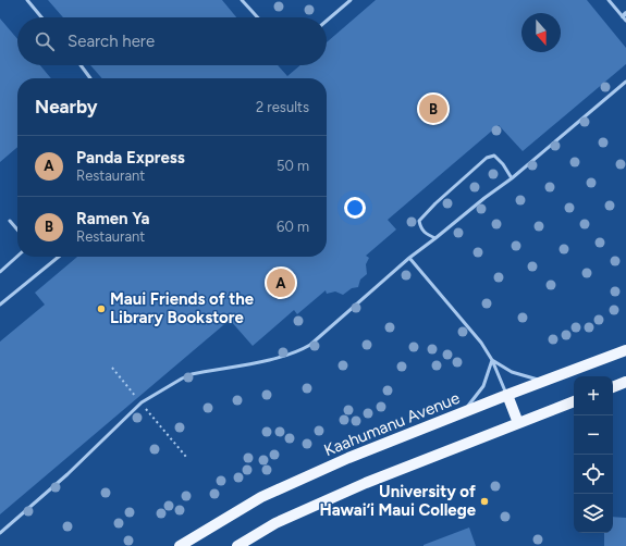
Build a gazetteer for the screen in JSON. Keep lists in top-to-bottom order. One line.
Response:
{"streets":{"main road":["Kaahumanu Avenue"]},"places":["Maui Friends of the Library Bookstore","University of Hawai‘i Maui College"],"north":"bottom","page":{"search":"Search here","heading":["Nearby","2 results"],"pins":["B","A"],"list":[{"mark":"A","name":"Panda Express","note":"Restaurant","value":"50 m"},{"mark":"B","name":"Ramen Ya","note":"Restaurant","value":"60 m"}],"map_buttons":["+","−"]}}
